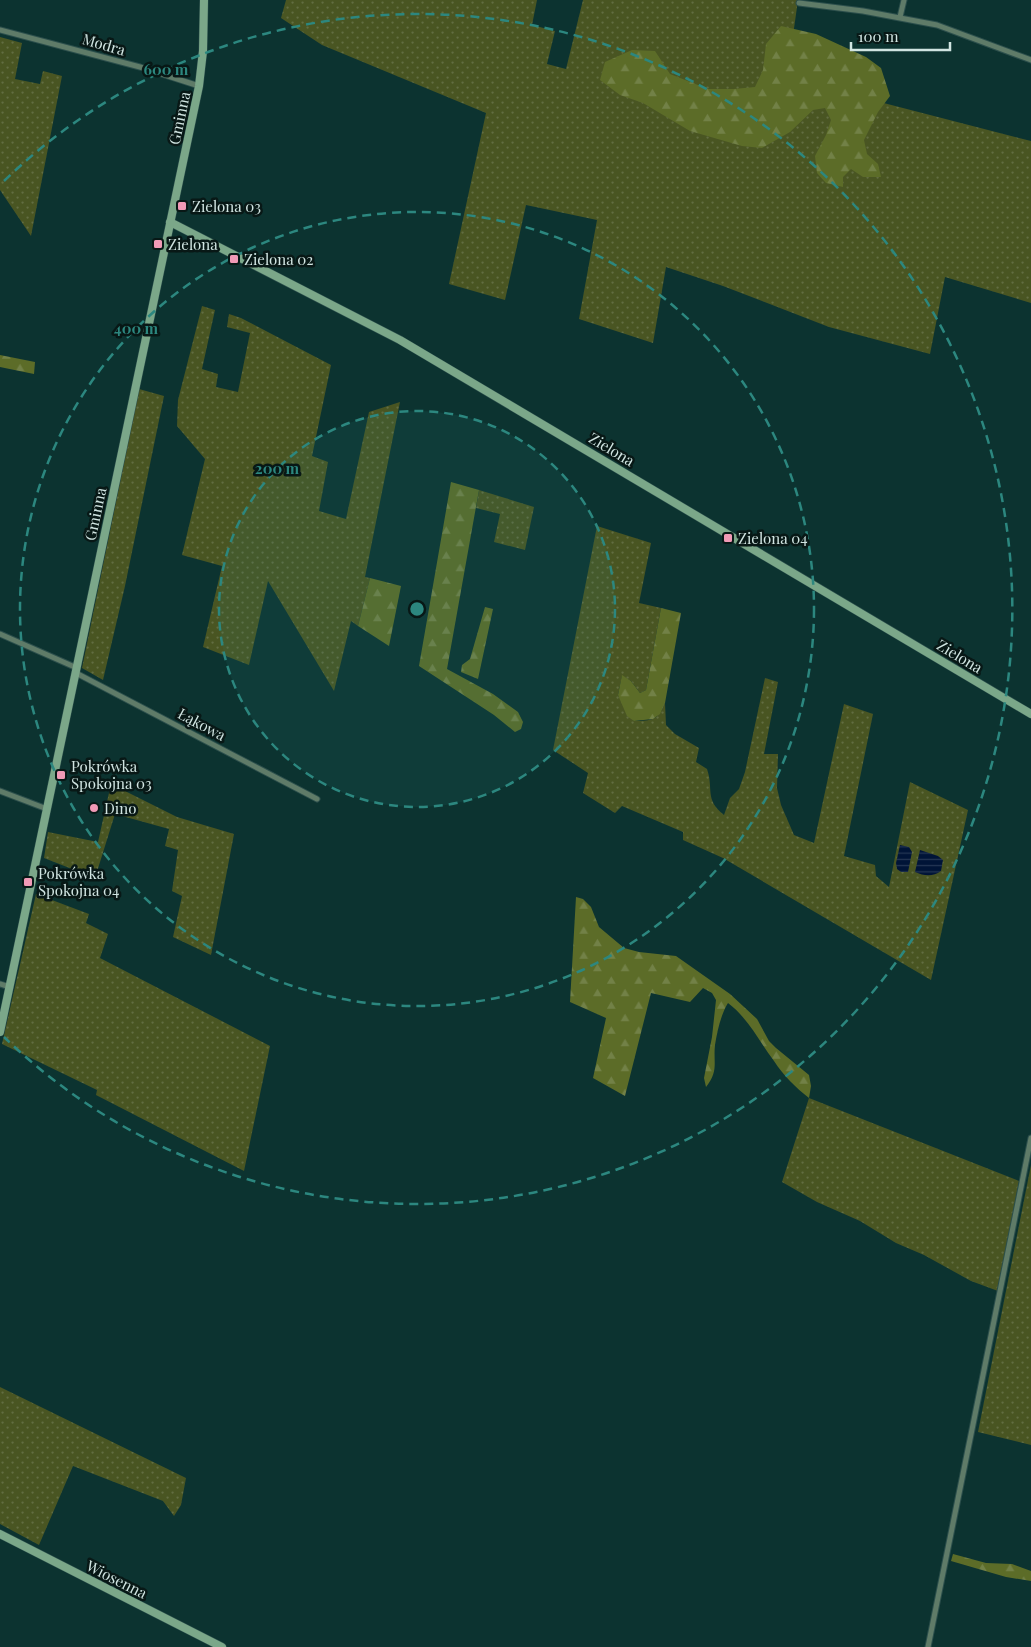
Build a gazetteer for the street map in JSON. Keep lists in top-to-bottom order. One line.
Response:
{"streets":{"street":["Modra","Gminna","Zielona","Łąkowa","Wiosenna"]},"crossings":[["Modra","Gminna"],["Gminna","Zielona"],["Gminna","Łąkowa"]],"places":{"transit":["Zielona 03","Zielona","Zielona 02","Zielona 04","Pokrówka Spokojna 03","Pokrówka Spokojna 04"],"other":["Dino"]},"scale_bar":"100 m","rings":["600 m","400 m","200 m"]}
